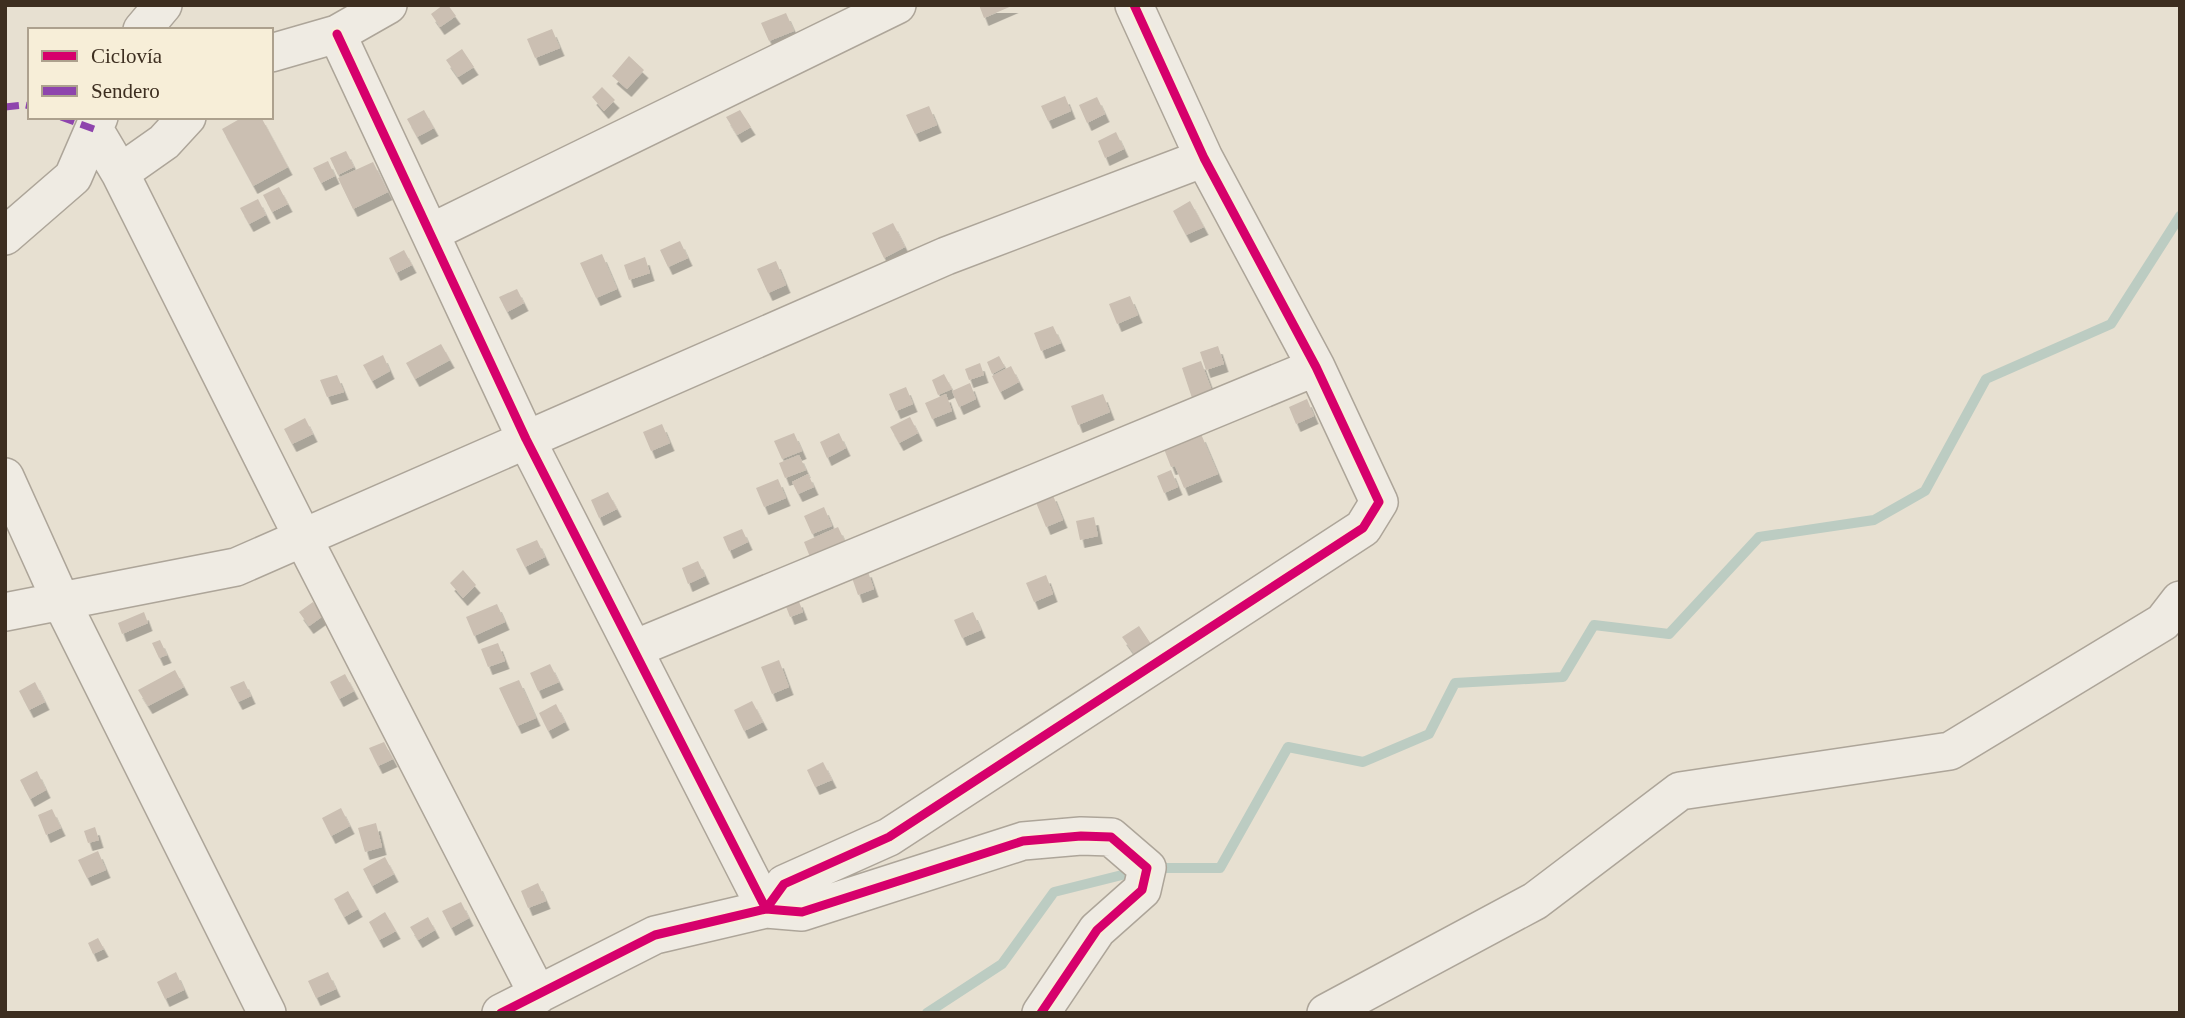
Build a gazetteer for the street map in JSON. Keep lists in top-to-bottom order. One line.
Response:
{"legend":["Ciclovía","Sendero"]}
